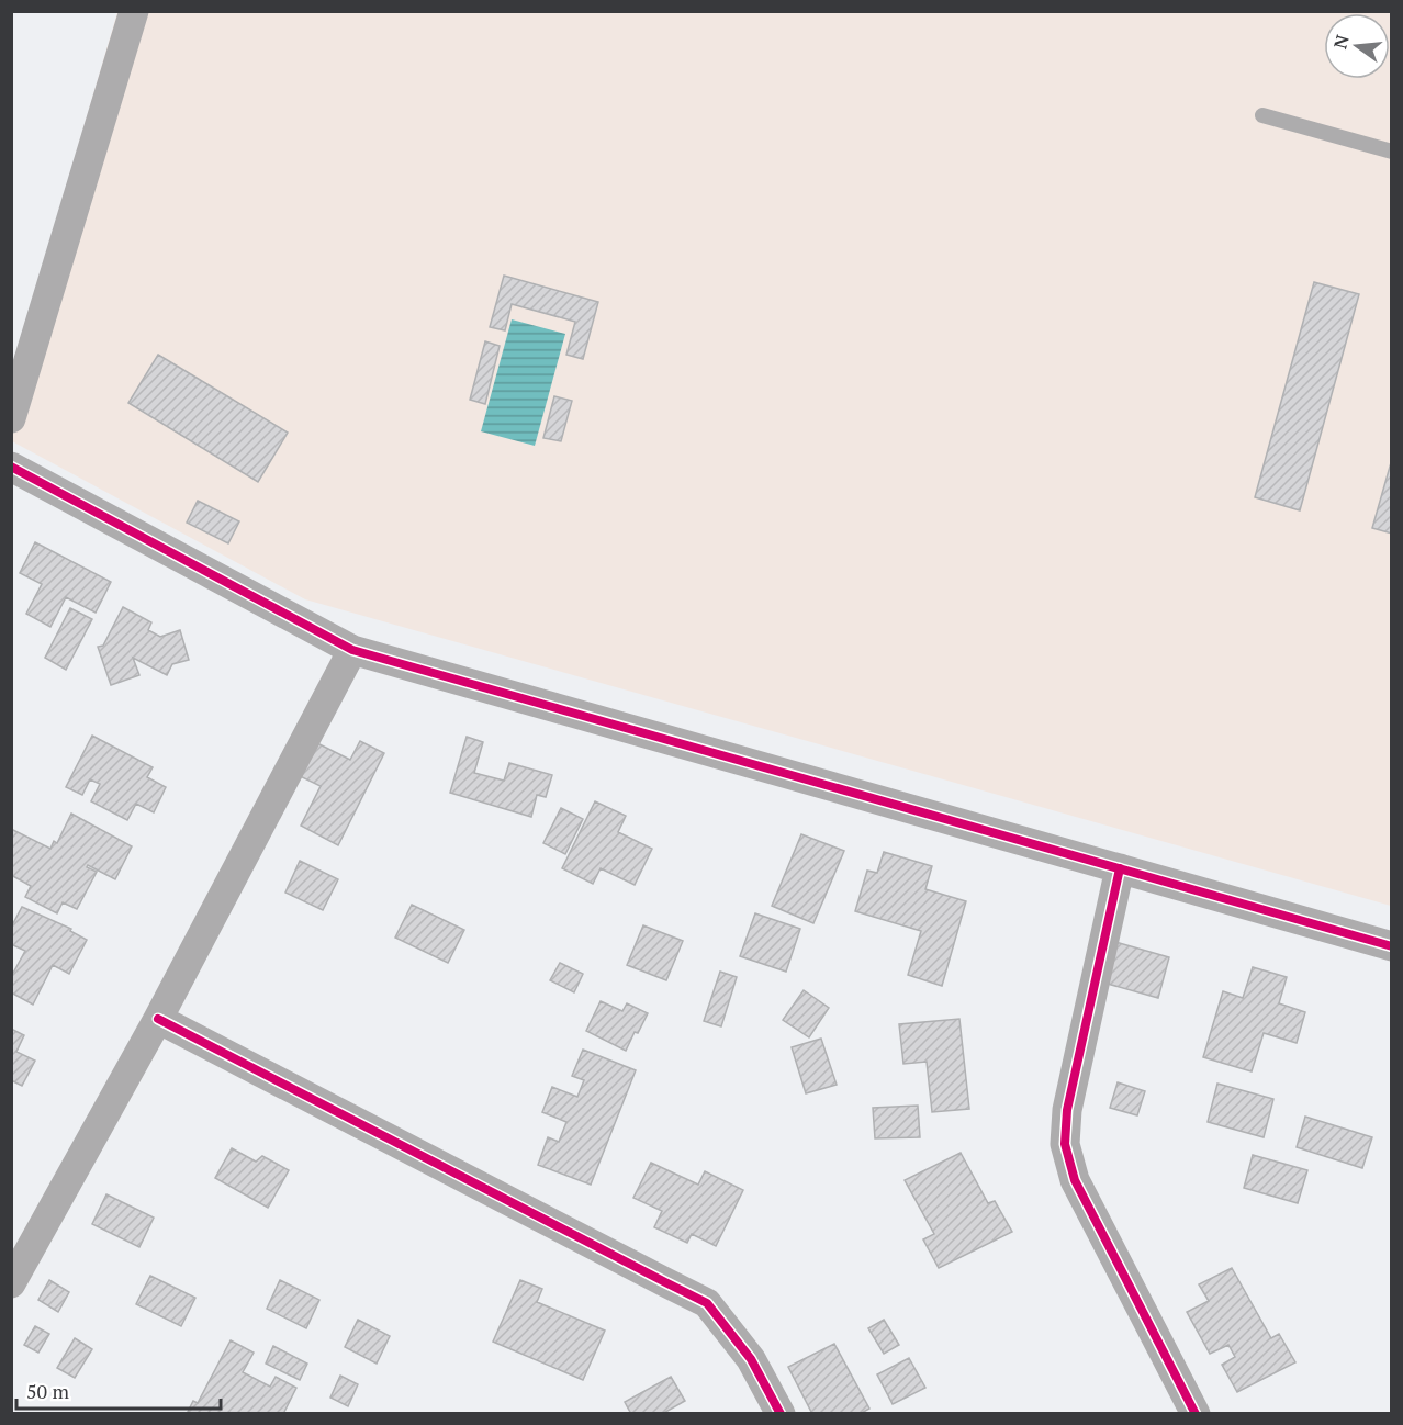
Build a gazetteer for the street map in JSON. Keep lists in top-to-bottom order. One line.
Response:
{"scale_bar":"50 m","north":"left"}
